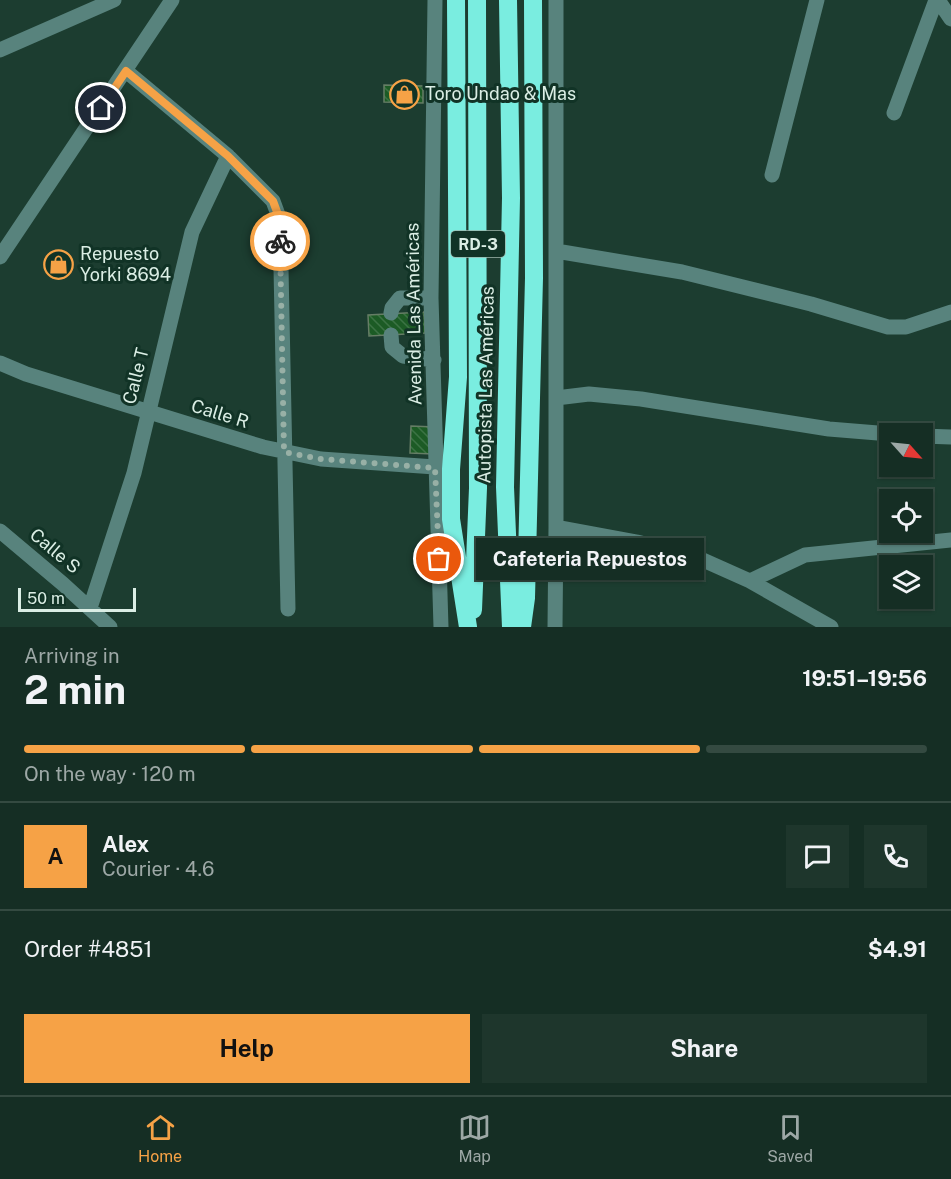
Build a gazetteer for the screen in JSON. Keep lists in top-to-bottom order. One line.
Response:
{"streets":{"highway":["RD-3","Autopista Las Américas"],"street":["Avenida Las Américas","Calle T","Calle R","Calle S"]},"crossings":[["Avenida Las Américas","Calle R"],["Calle T","Calle R"],["Calle T","Calle S"]],"places":{"shop":["Toro Undao & Mas","Repuesto Yorki 8694"],"other":["Cafeteria Repuestos"]},"scale_bar":"50 m","north":"bottom right","page":{"bubble":"Cafeteria Repuestos","scale":"50 m","heading":["2 min","Arriving in","19:51–19:56"],"panel":["Alex","Courier · 4.6","Order #4851","$4.91"],"bar":"On the way · 120 m","round":"A","buttons":["Help","Share"],"tabs":["Home","Map","Saved"]}}
